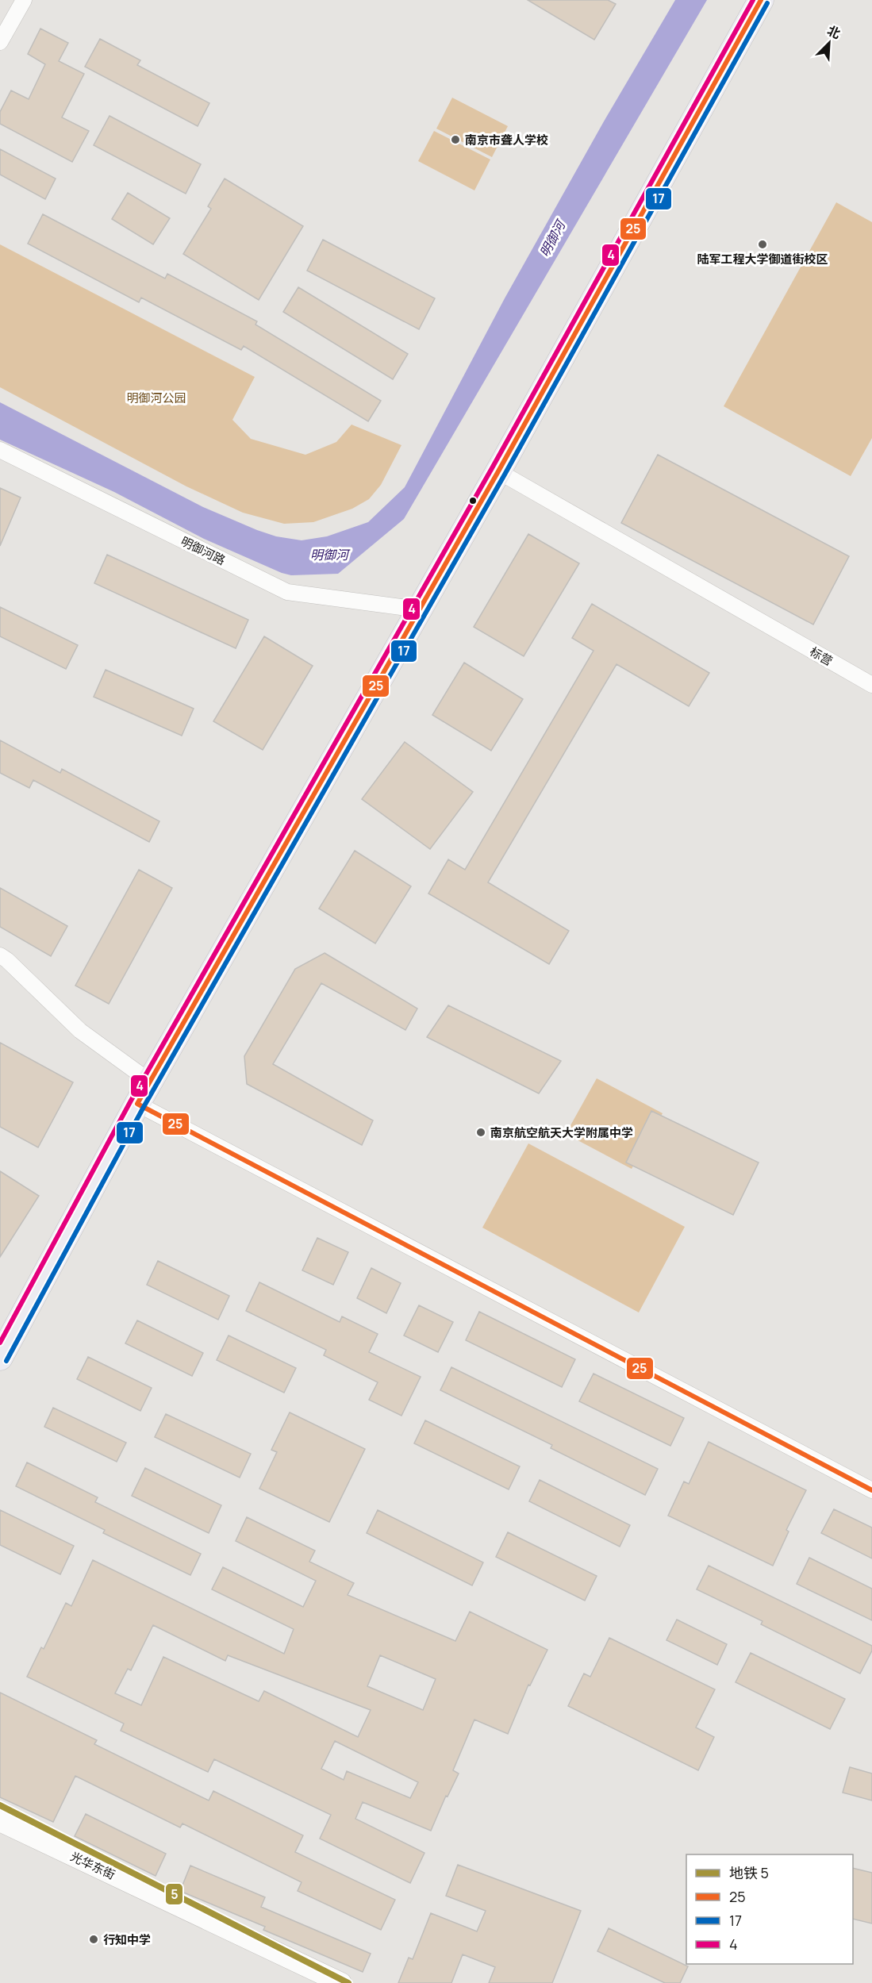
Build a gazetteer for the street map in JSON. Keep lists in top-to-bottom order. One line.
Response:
{"streets":{"street":["明御河路","标营","光华东街"]},"water":["明御河"],"parks":["明御河公园"],"places":["南京市聋人学校","陆军工程大学御道街校区","南京航空航天大学附属中学","行知中学"],"lines":["transit line 25","transit line 4","transit line 17","metro line 5"],"legend":["地铁 5","25","17","4"],"north":"top right"}
